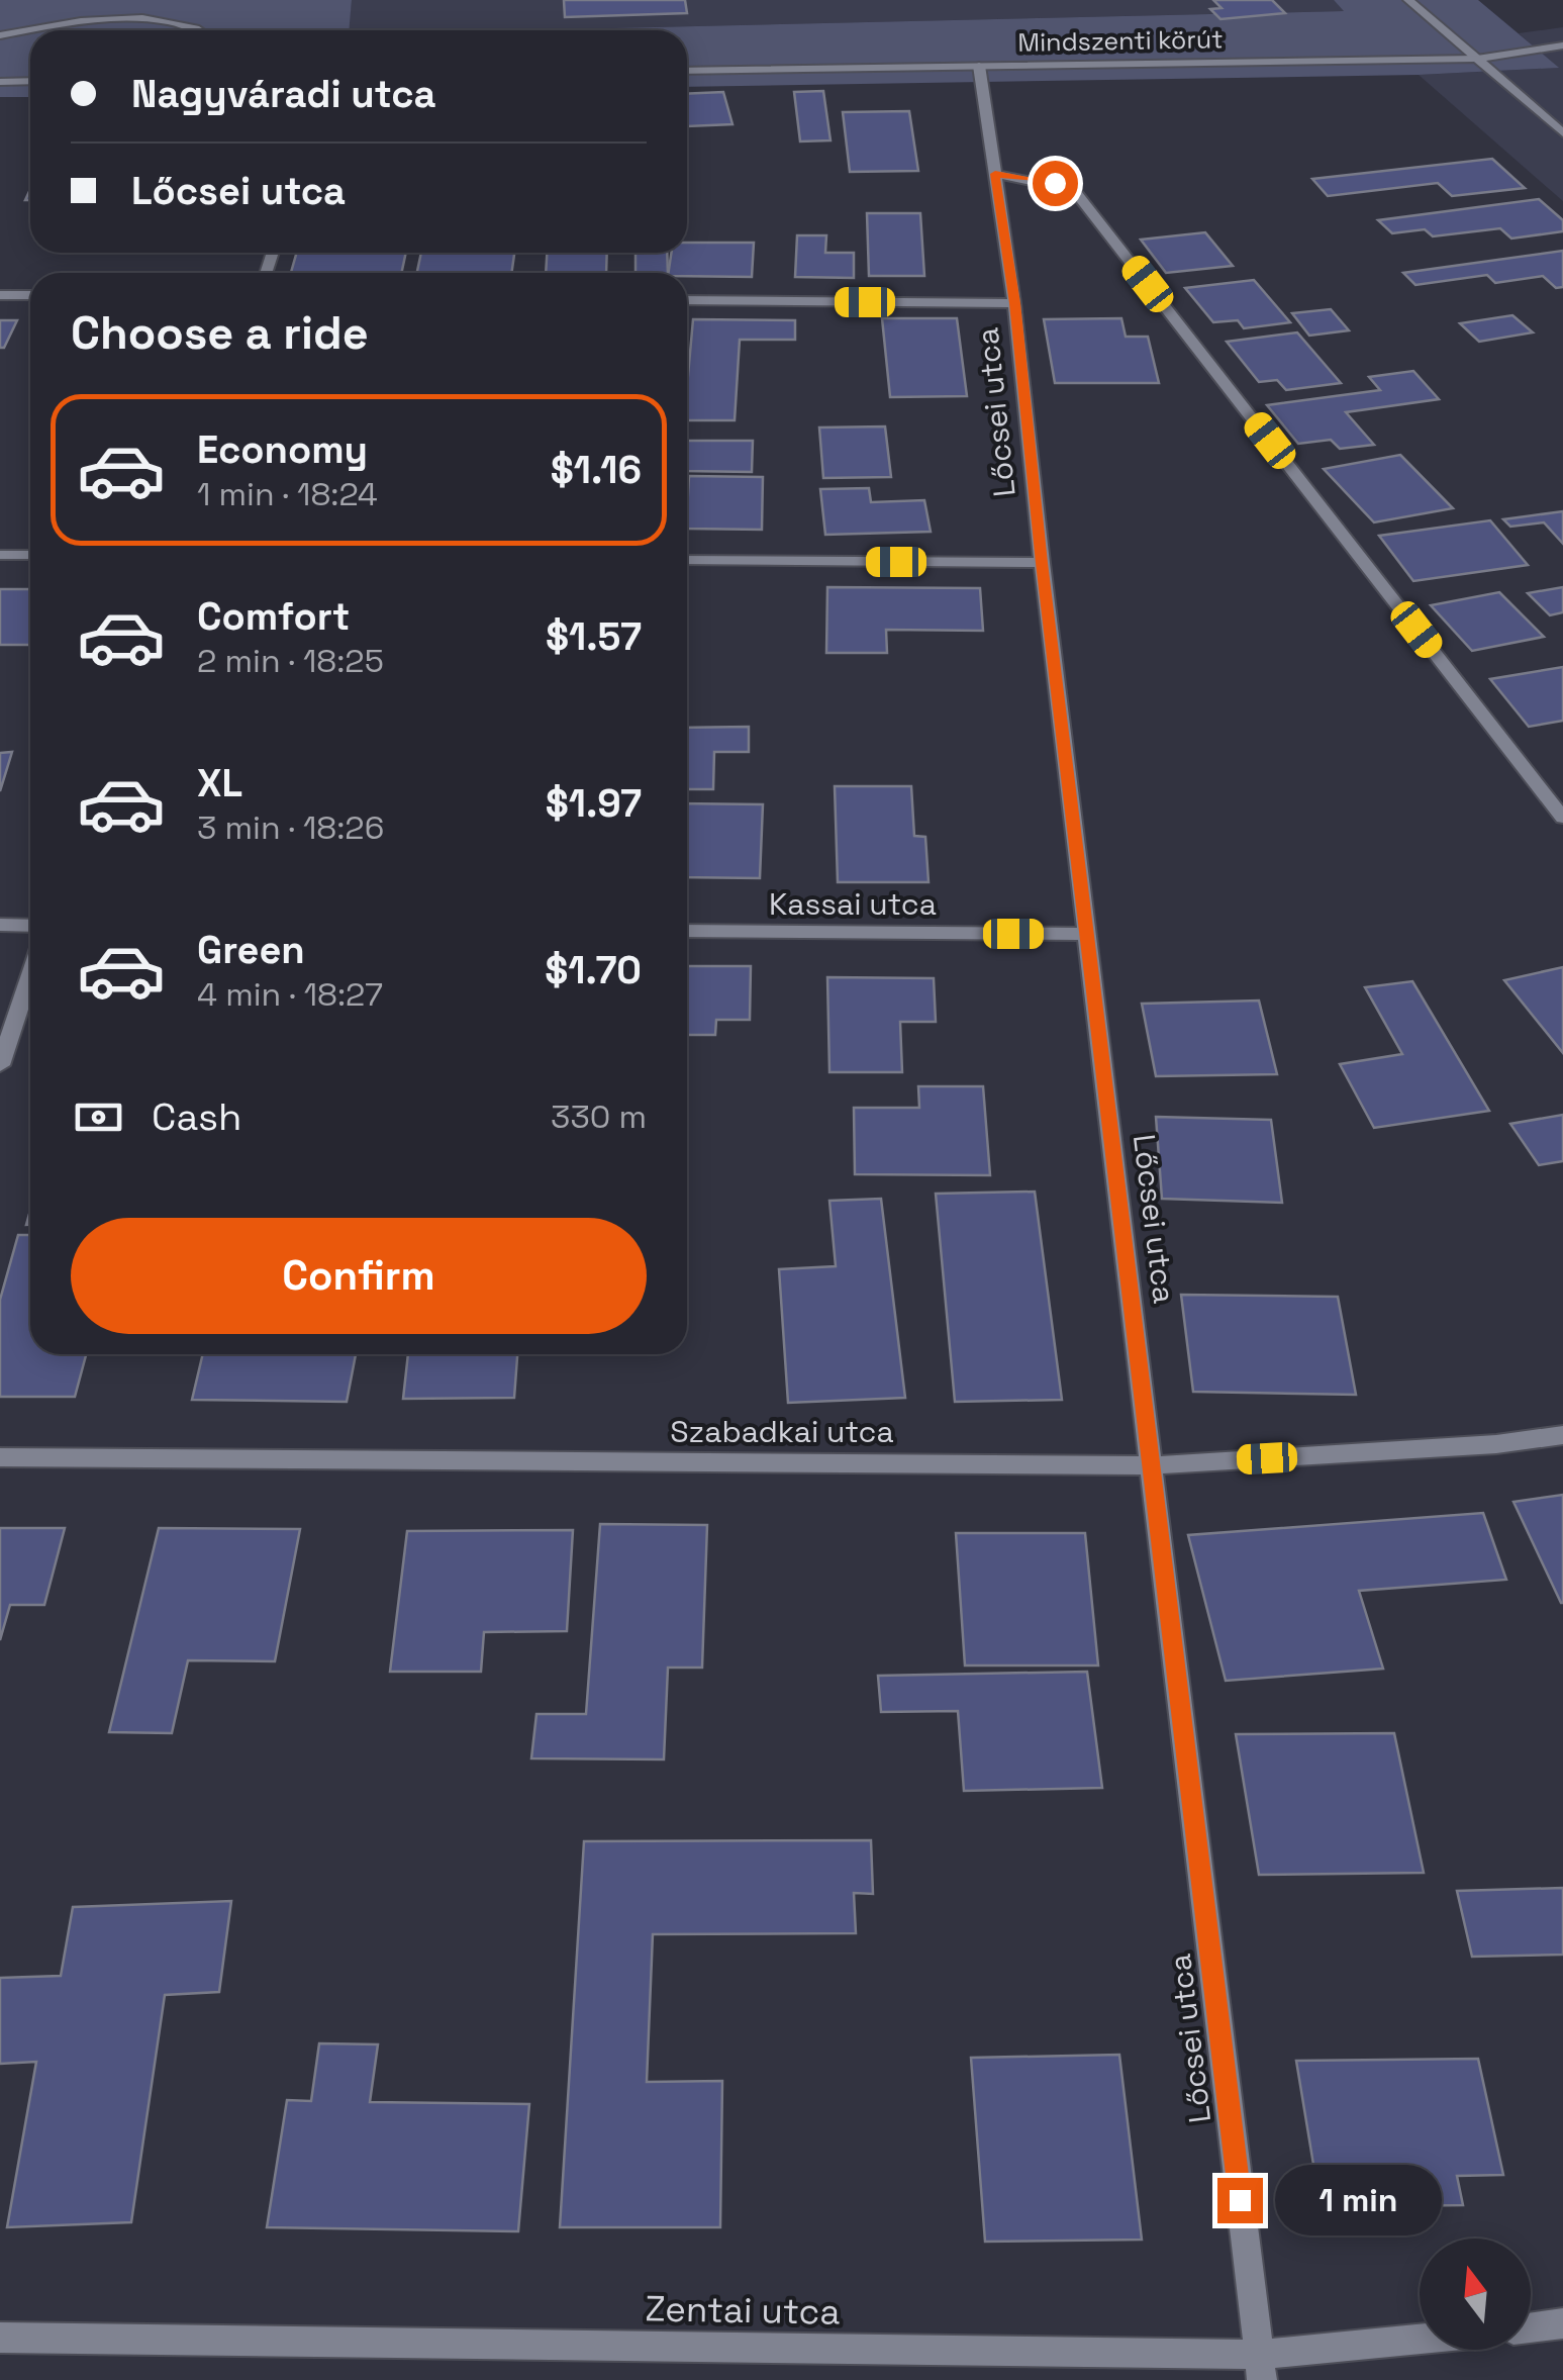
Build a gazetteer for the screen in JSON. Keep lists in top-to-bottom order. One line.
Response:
{"streets":{"street":["Mindszenti körút","Lőcsei utca","Kassai utca","Szabadkai utca","Zentai utca"]},"crossings":[["Mindszenti körút","Lőcsei utca"],["Lőcsei utca","Kassai utca"],["Lőcsei utca","Szabadkai utca"],["Lőcsei utca","Zentai utca"]],"north":"top","page":{"banner":["Nagyváradi utca","Lőcsei utca"],"heading":"Choose a ride","list":[{"name":"Economy","note":"1 min · 18:24","value":"$1.16"},{"name":"Comfort","note":"2 min · 18:25","value":"$1.57"},{"name":"XL","note":"3 min · 18:26","value":"$1.97"},{"name":"Green","note":"4 min · 18:27","value":"$1.70"}],"pay":["Cash","330 m"],"buttons":"Confirm","bubble":"1 min"}}
